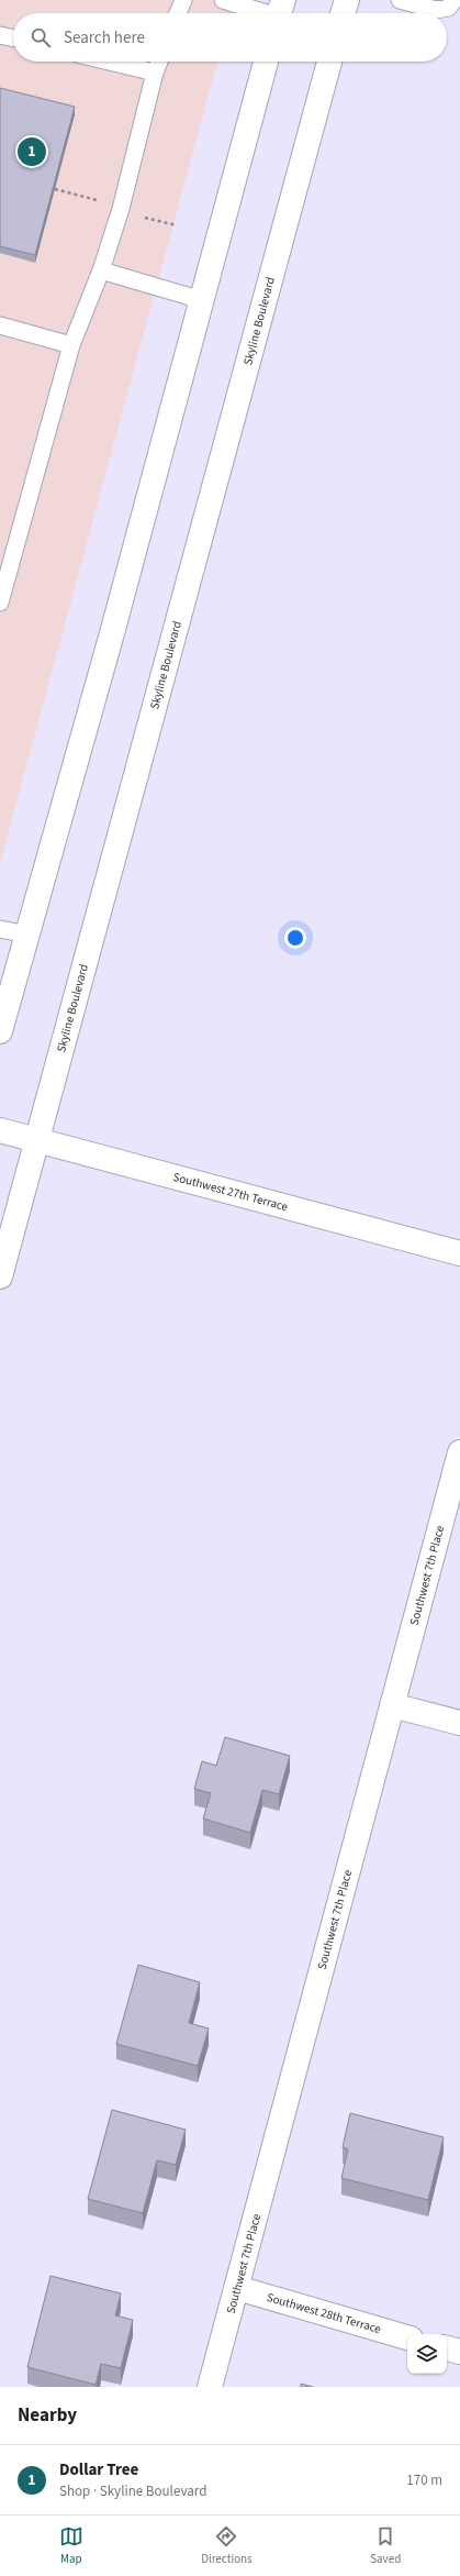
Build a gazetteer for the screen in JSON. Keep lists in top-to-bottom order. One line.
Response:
{"streets":{"street":["Skyline Boulevard","Southwest 27th Terrace","Southwest 7th Place","Southwest 28th Terrace"]},"crossings":[["Skyline Boulevard","Southwest 27th Terrace"],["Southwest 7th Place","Southwest 28th Terrace"]],"page":{"search":"Search here","pins":"1","heading":"Nearby","list":[{"mark":"1","name":"Dollar Tree","note":"Shop · Skyline Boulevard","value":"170 m"}],"nav":["Map","Directions","Saved"]}}
